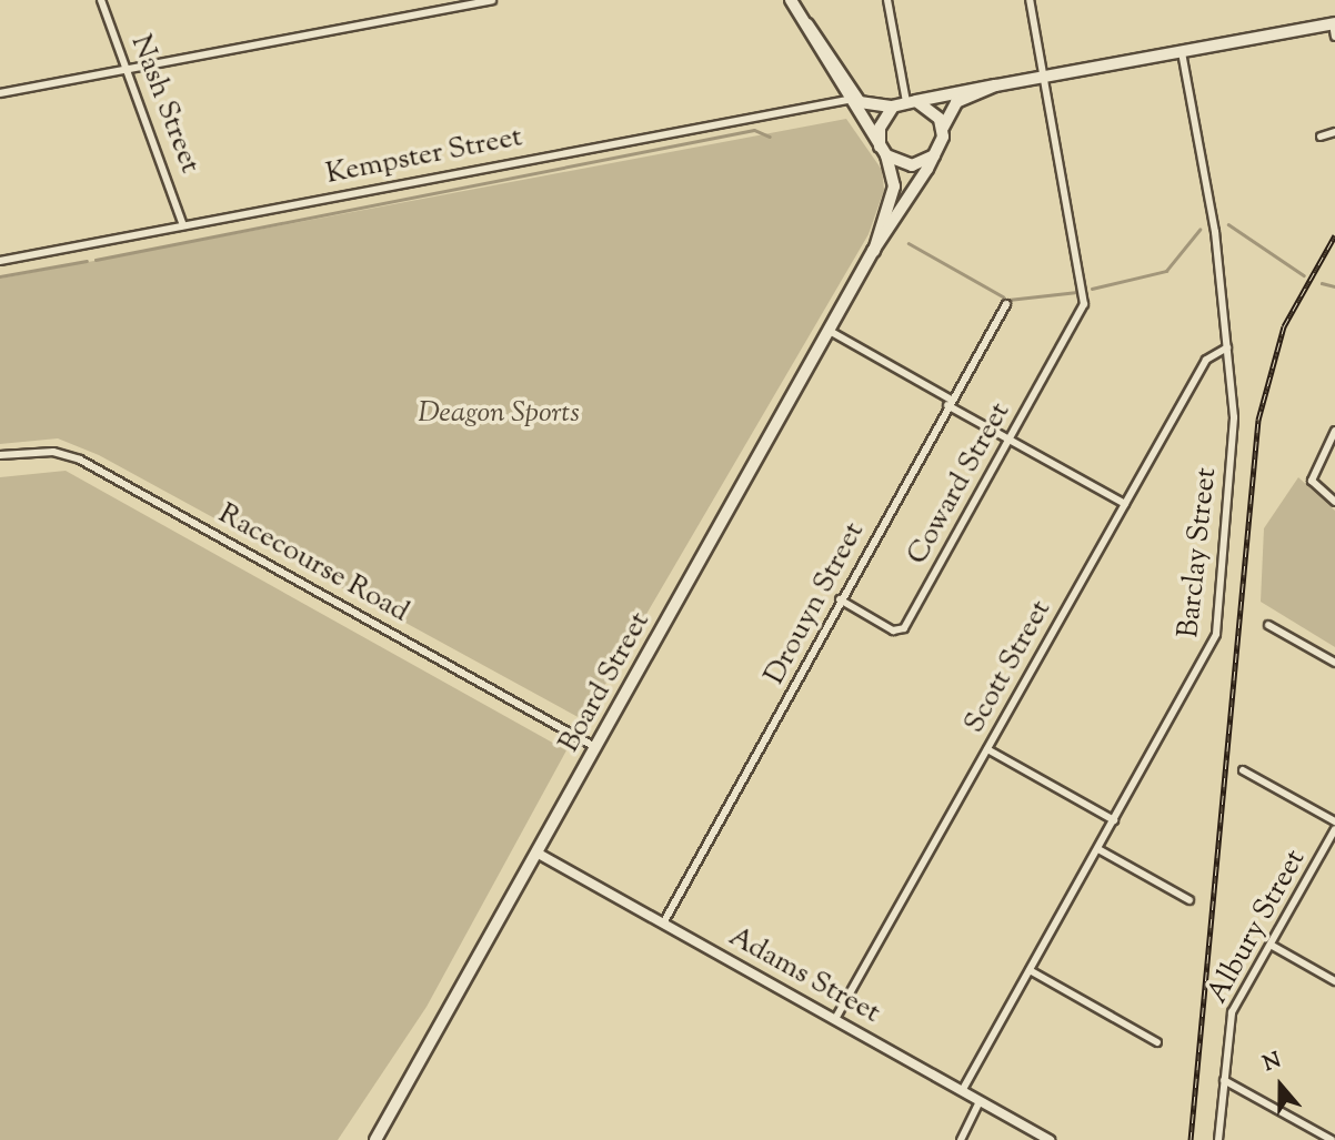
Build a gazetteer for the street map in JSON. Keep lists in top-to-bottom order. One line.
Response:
{"streets":{"main road":["Board Street"],"street":["Nash Street","Kempster Street","Coward Street","Barclay Street","Racecourse Road","Drouyn Street","Scott Street","Albury Street","Adams Street"]},"crossings":[["Nash Street","Kempster Street"],["Coward Street","Drouyn Street"],["Barclay Street","Scott Street"],["Barclay Street","Adams Street"],["Racecourse Road","Board Street"],["Drouyn Street","Adams Street"],["Scott Street","Adams Street"],["Board Street","Adams Street"]],"parks":["Deagon Sports"],"north":"top"}
